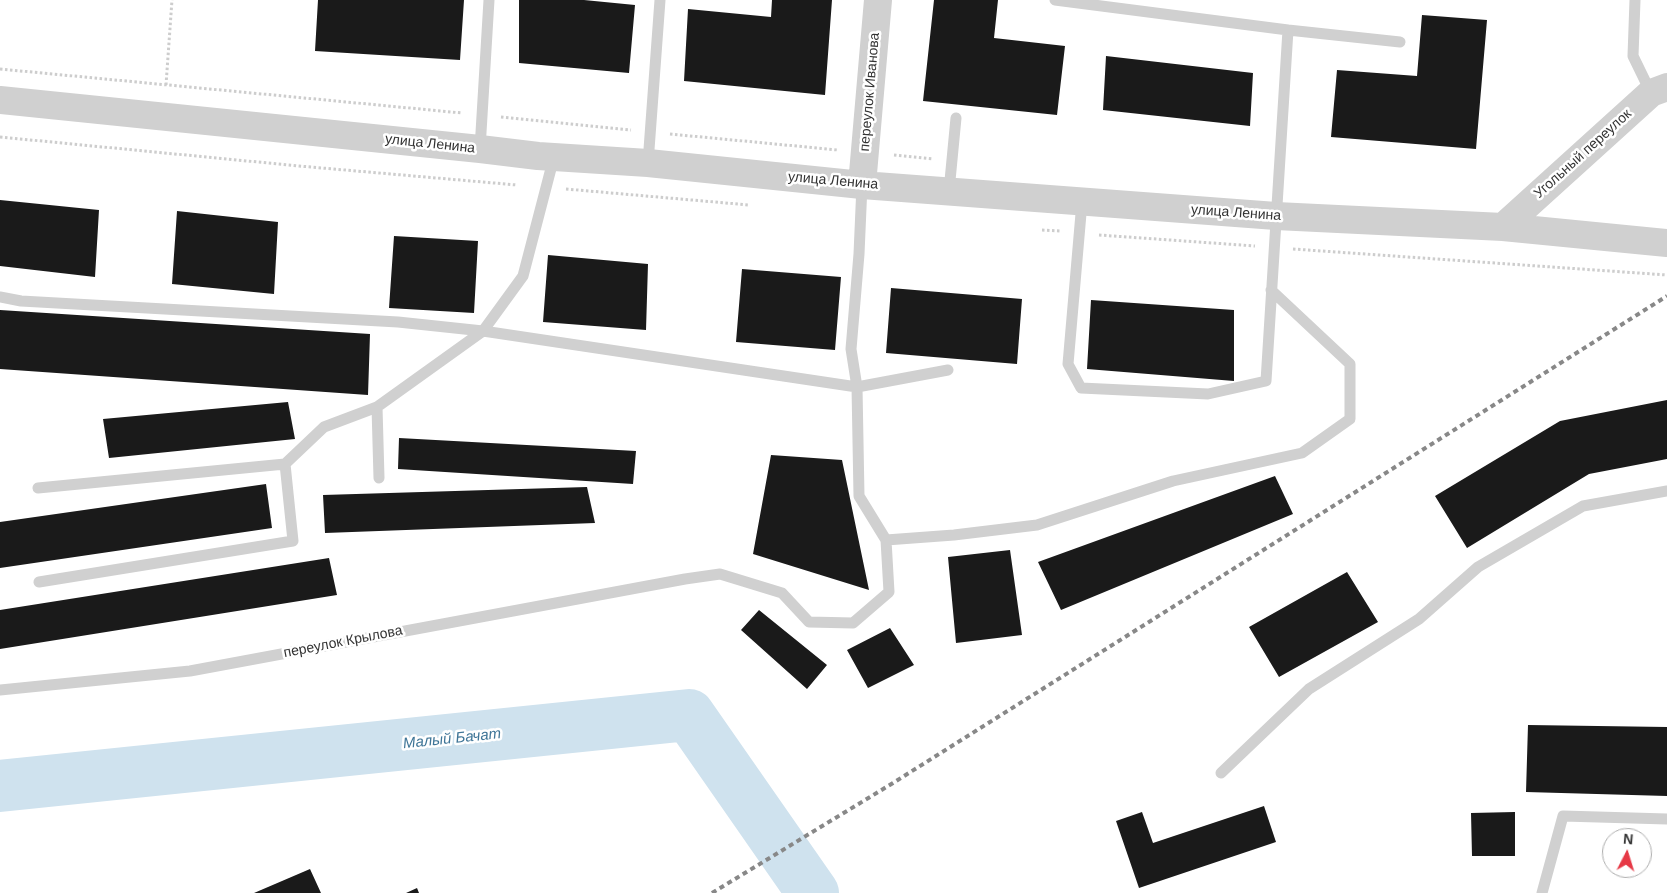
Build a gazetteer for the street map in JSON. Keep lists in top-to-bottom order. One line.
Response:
{"streets":{"street":["переулок Иванова","улица Ленина","Угольный переулок"],"lane":["переулок Крылова"]},"crossings":[["переулок Иванова","улица Ленина"],["улица Ленина","Угольный переулок"]],"water":["Малый Бачат"],"north":"top"}
